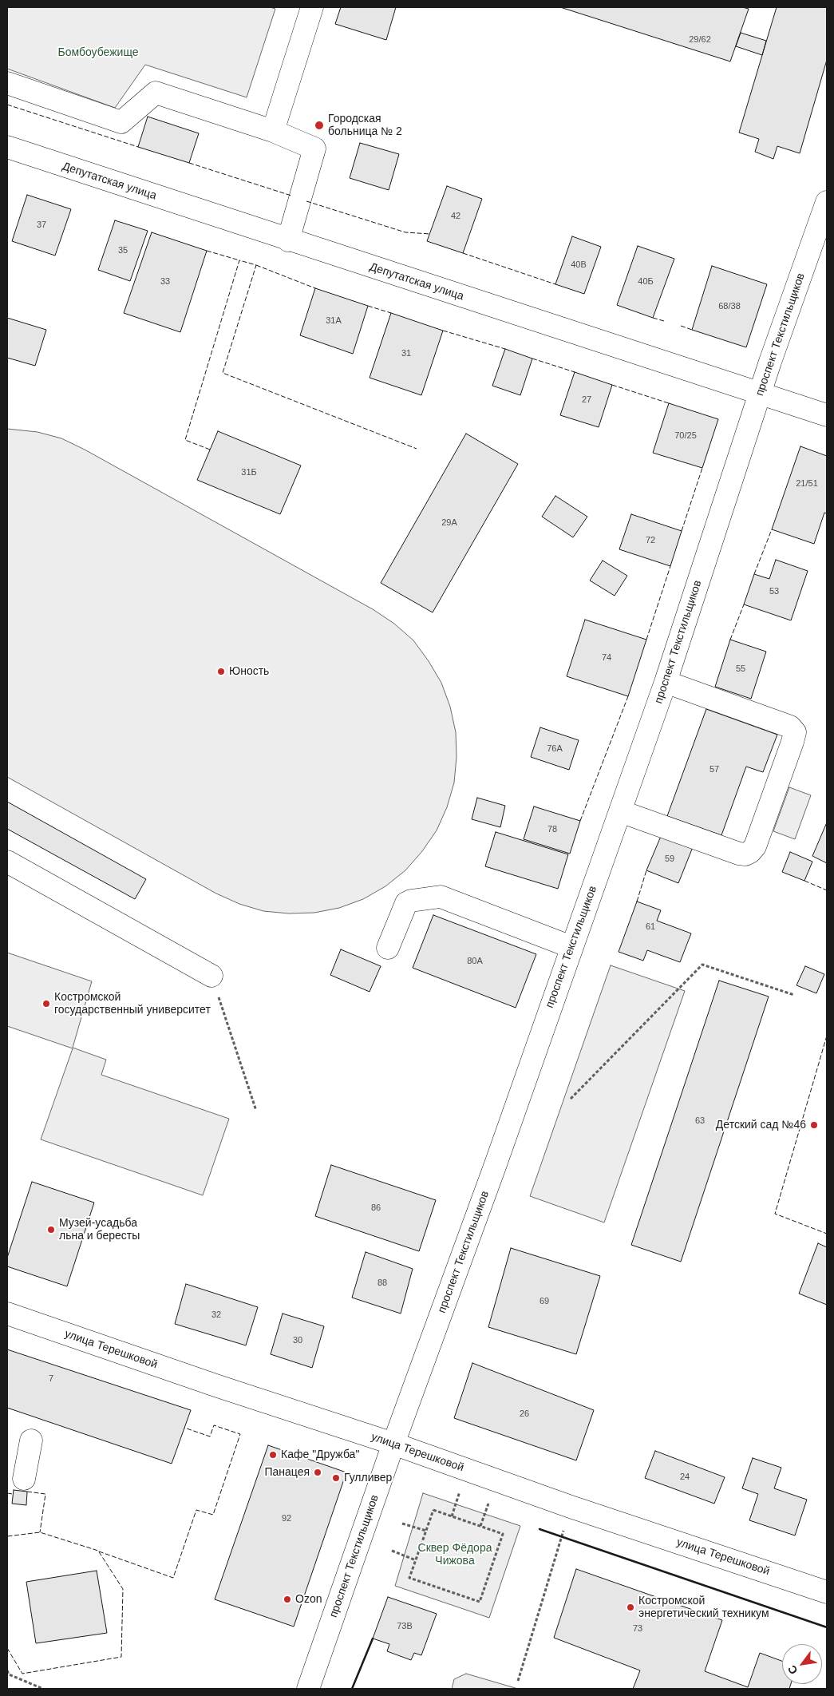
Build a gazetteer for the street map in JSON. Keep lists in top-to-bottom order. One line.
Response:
{"streets":{"street":["Депутатская улица","проспект Текстильщиков","улица Терешковой"]},"crossings":[["Депутатская улица","проспект Текстильщиков"],["проспект Текстильщиков","улица Терешковой"]],"parks":["Бомбоубежище","Сквер Фёдора Чижова"],"places":["Городская больница № 2","Юность","Костромской государственный университет","Детский сад №46","Музей-усадьба льна и бересты","Кафе \"Дружба\"","Панацея","Гулливер","Ozon","Костромской энергетический техникум"],"house_numbers":["29/62","42","37","35","40В","33","40Б","68/38","31А","31","27","70/25","31Б","21/51","29А","72","53","74","55","76А","57","78","59","61","80А","63","86","88","69","32","30","7","26","24","92","73В","73"],"north":"bottom left"}
